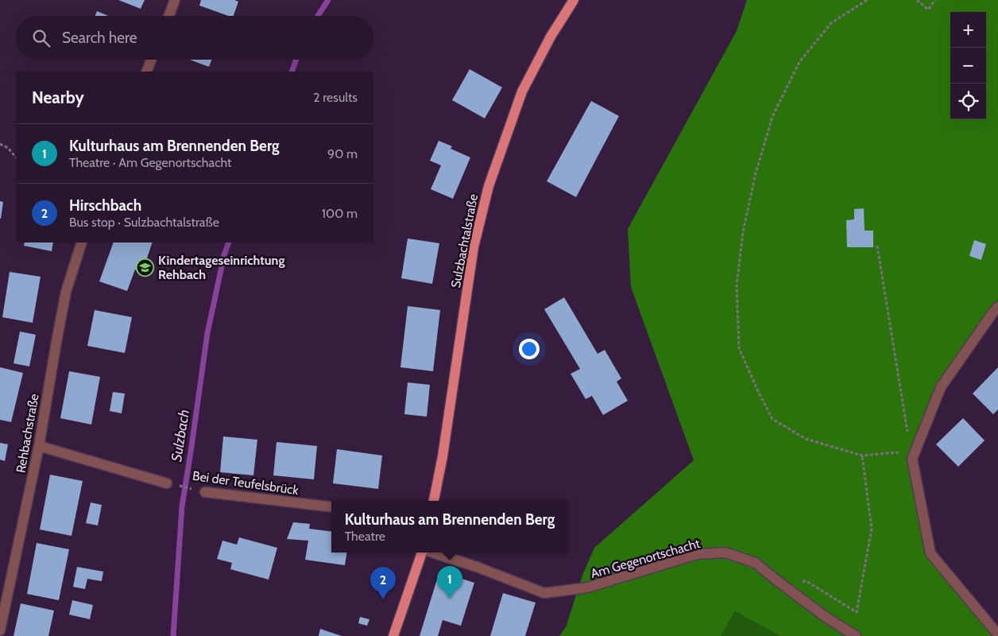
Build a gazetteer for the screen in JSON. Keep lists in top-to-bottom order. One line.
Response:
{"streets":{"main road":["Sulzbachtalstraße"],"street":["Rehbachstraße","Bei der Teufelsbrück","Am Gegenortschacht"]},"water":["Sulzbach"],"places":{"school or university":["Kindertageseinrichtung Rehbach"]},"page":{"map_buttons":["+","−"],"search":"Search here","heading":["Nearby","2 results"],"list":[{"mark":"1","name":"Kulturhaus am Brennenden Berg","note":"Theatre · Am Gegenortschacht","value":"90 m"},{"mark":"2","name":"Hirschbach","note":"Bus stop · Sulzbachtalstraße","value":"100 m"}],"popup":["Kulturhaus am Brennenden Berg","Theatre"],"pins":["1","2"]}}
